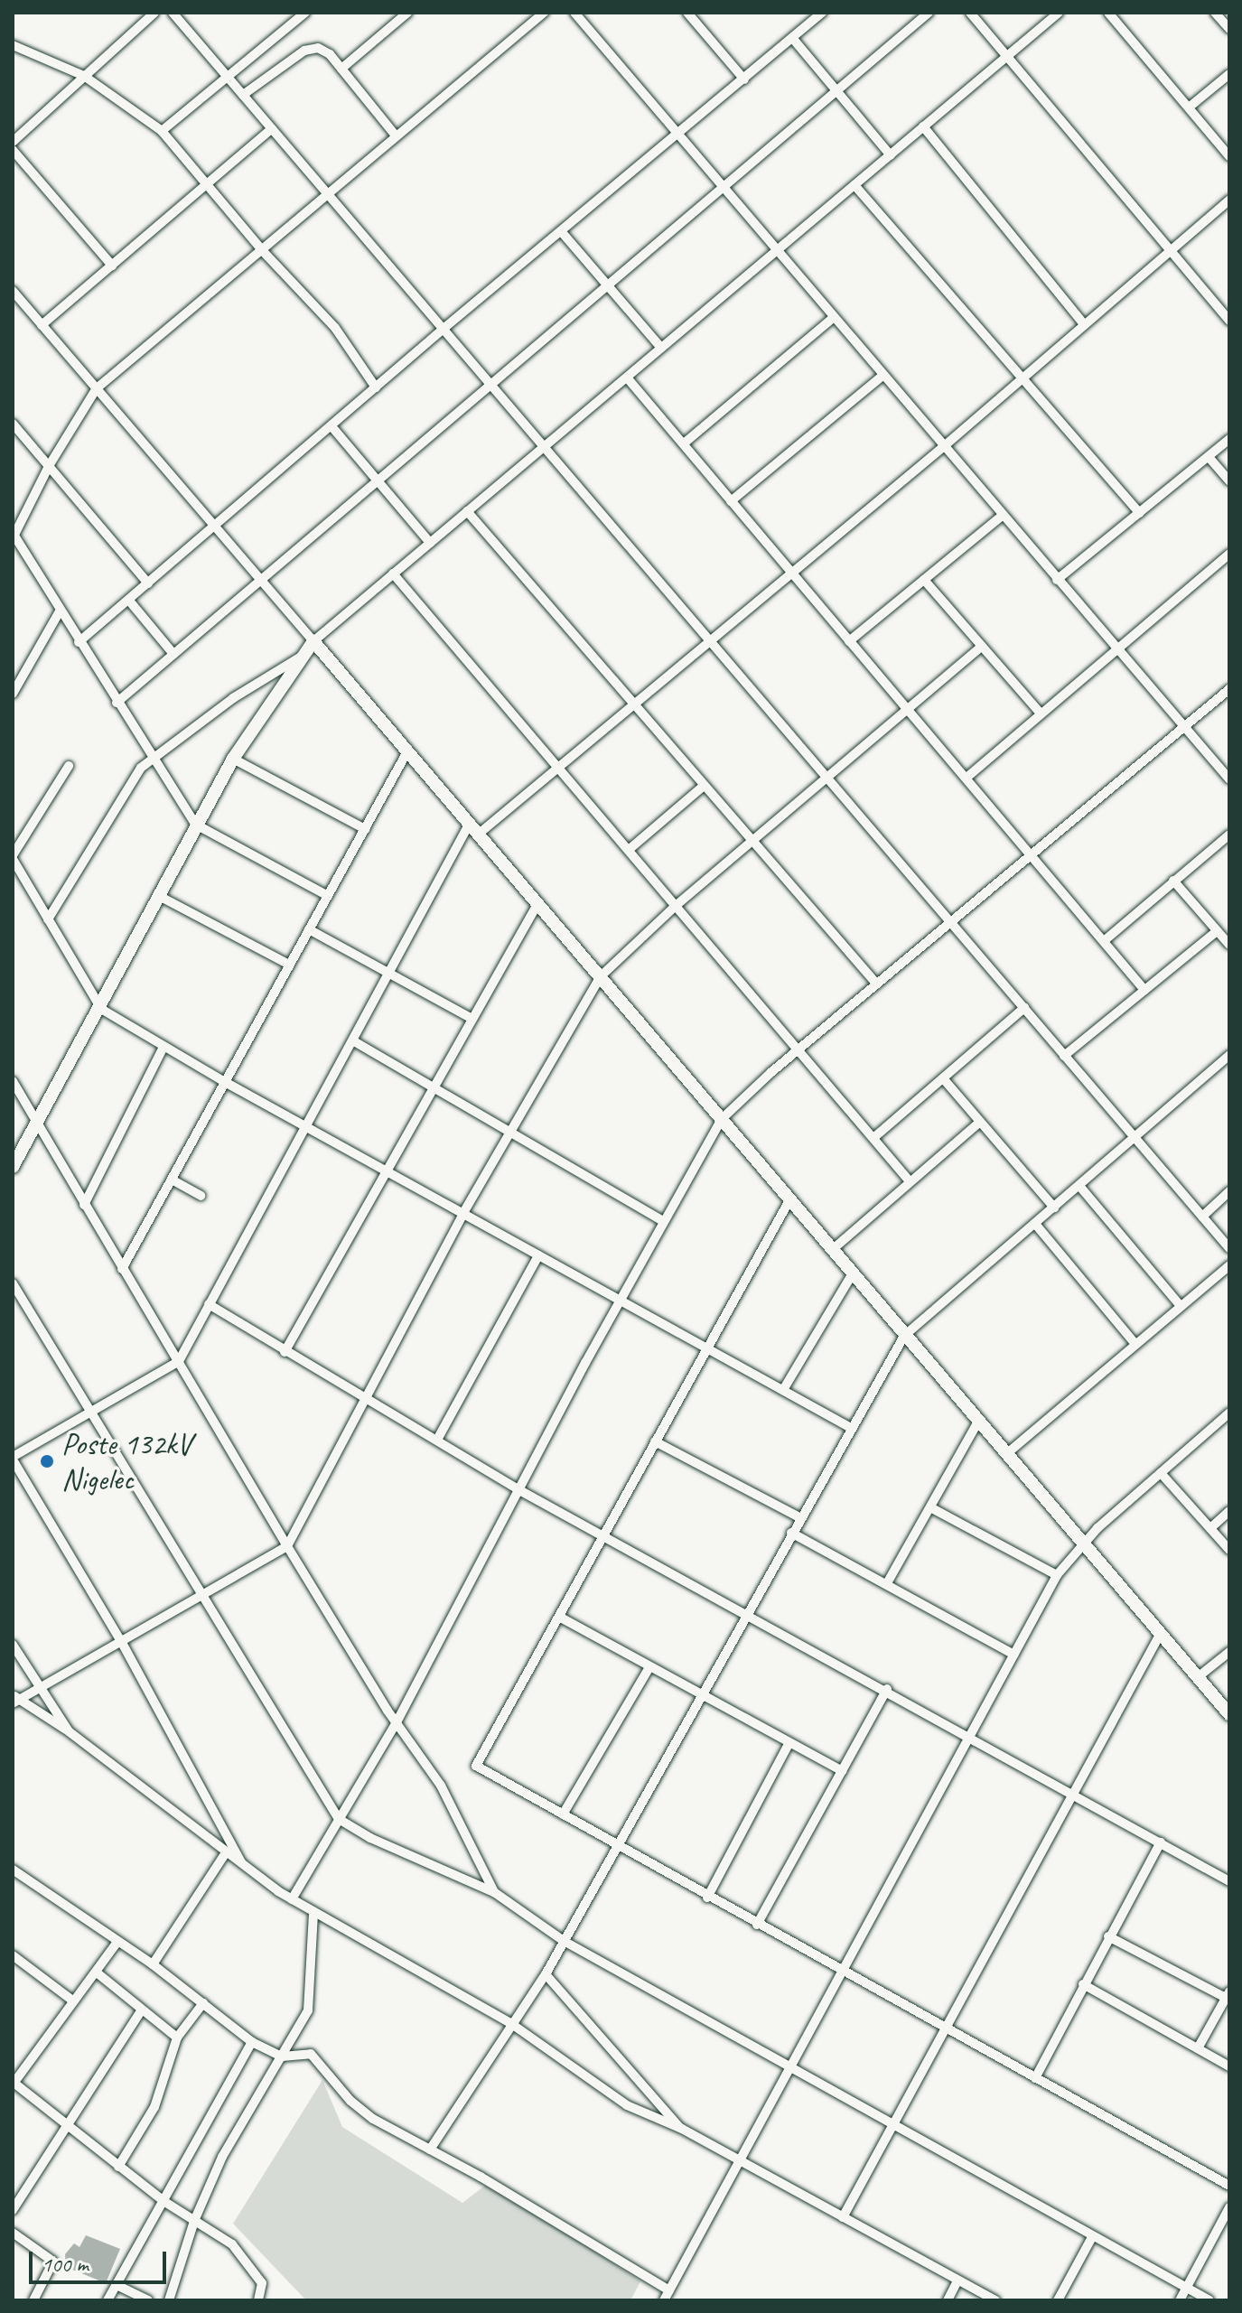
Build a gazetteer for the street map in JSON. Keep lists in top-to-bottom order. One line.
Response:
{"places":["Poste 132kV Nigelec"],"scale_bar":"100 m"}
